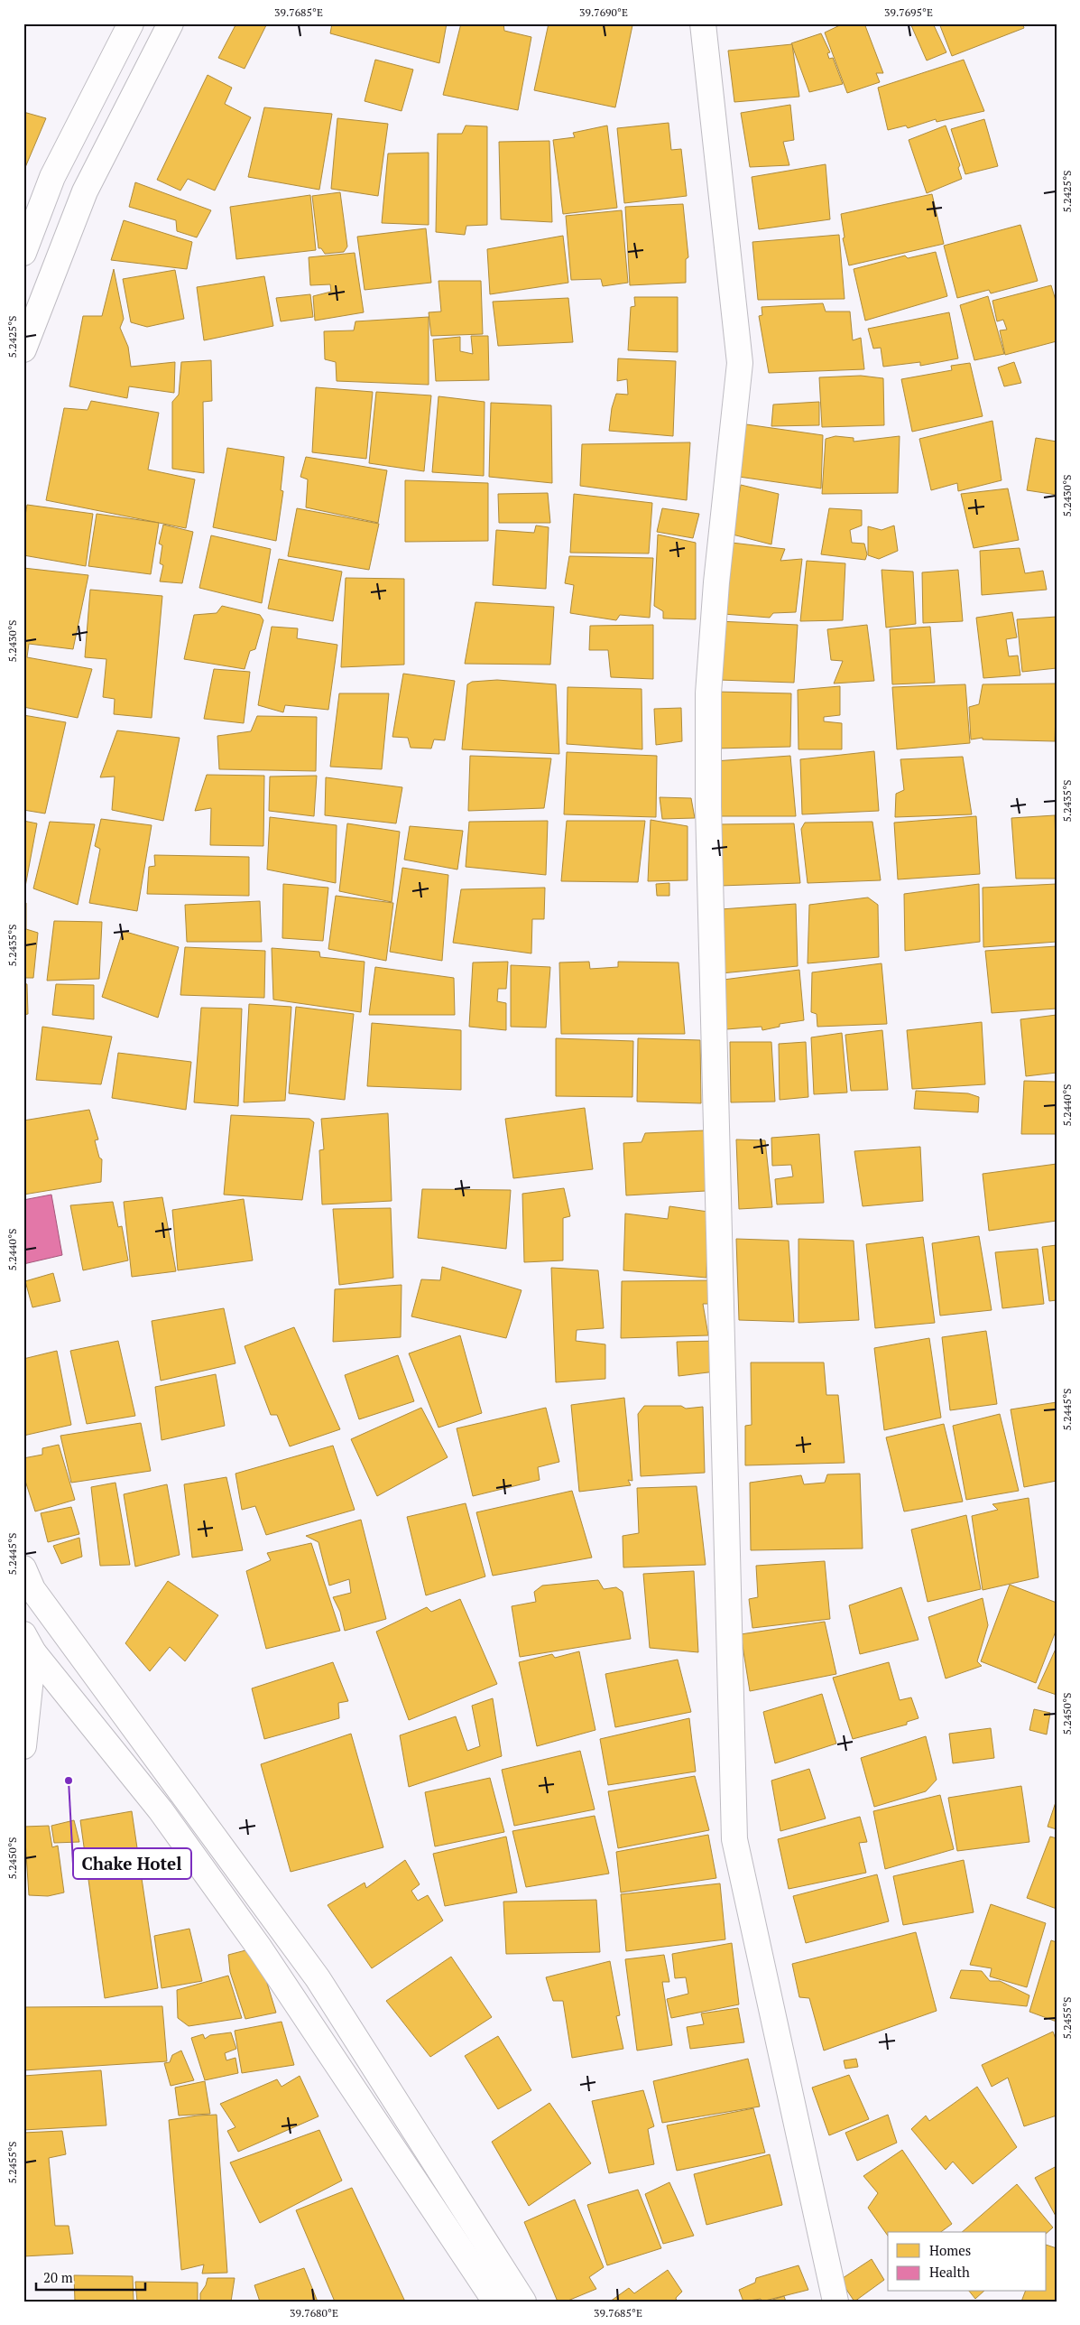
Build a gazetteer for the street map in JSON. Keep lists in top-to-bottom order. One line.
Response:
{"places":["Chake Hotel"],"legend":["Homes","Health"],"scale_bar":"20 m","coordinates":["39.7685°E","39.7690°E","39.7695°E","5.2425°S","5.2430°S","5.2435°S","5.2440°S","5.2445°S","5.2450°S","5.2455°S","39.7680°E"]}
